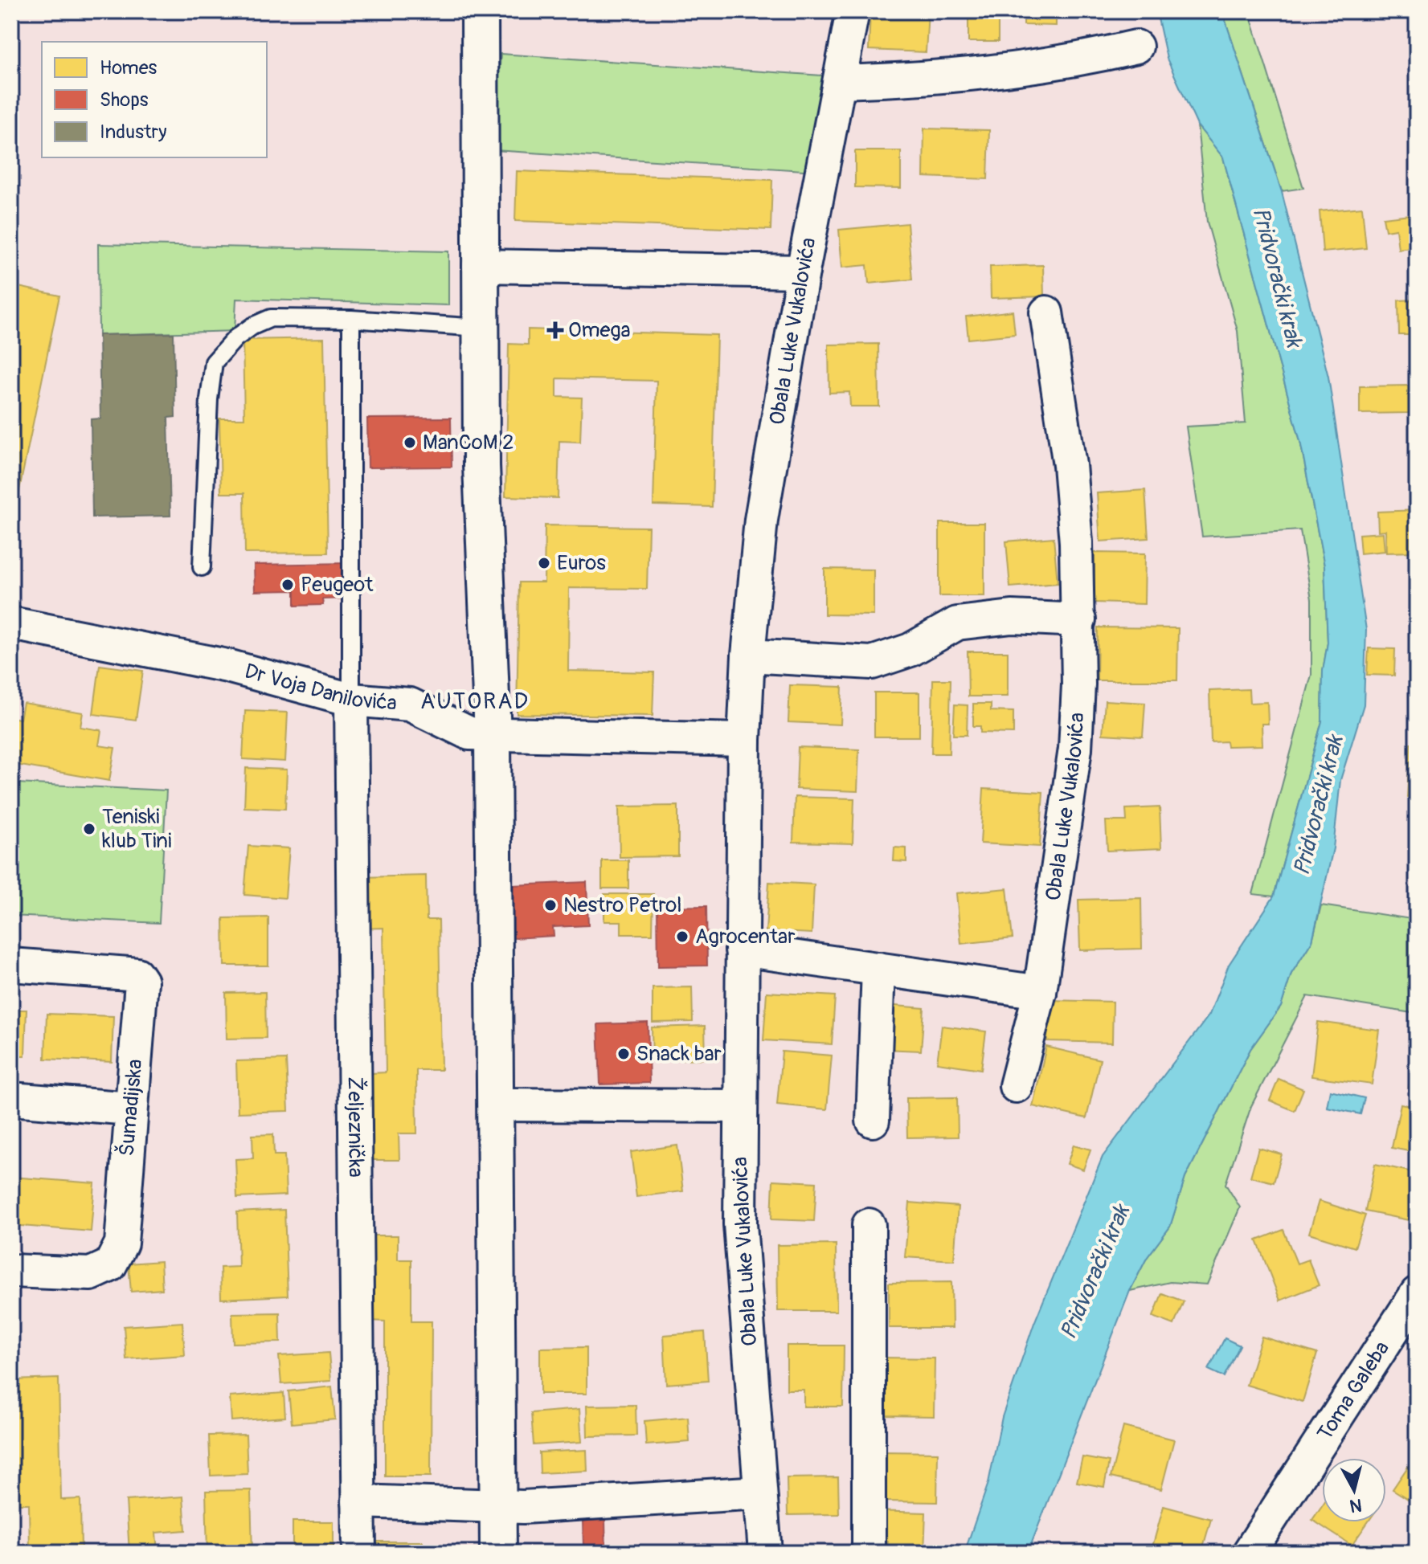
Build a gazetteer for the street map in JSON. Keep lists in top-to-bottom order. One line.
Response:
{"streets":{"street":["Obala Luke Vukalovića","Dr Voja Danilovića","Šumadijska","Željeznička","Toma Galeba"]},"crossings":[["Obala Luke Vukalovića","Dr Voja Danilovića"],["Dr Voja Danilovića","Željeznička"]],"districts":["AUTORAD"],"water":["Pridvorački krak"],"places":{"health":["Omega"],"other":["ManCoM 2","Euros","Peugeot","Teniski klub Tini","Nestro Petrol","Agrocentar","Snack bar"]},"legend":["Homes","Shops","Industry"],"north":"bottom"}
